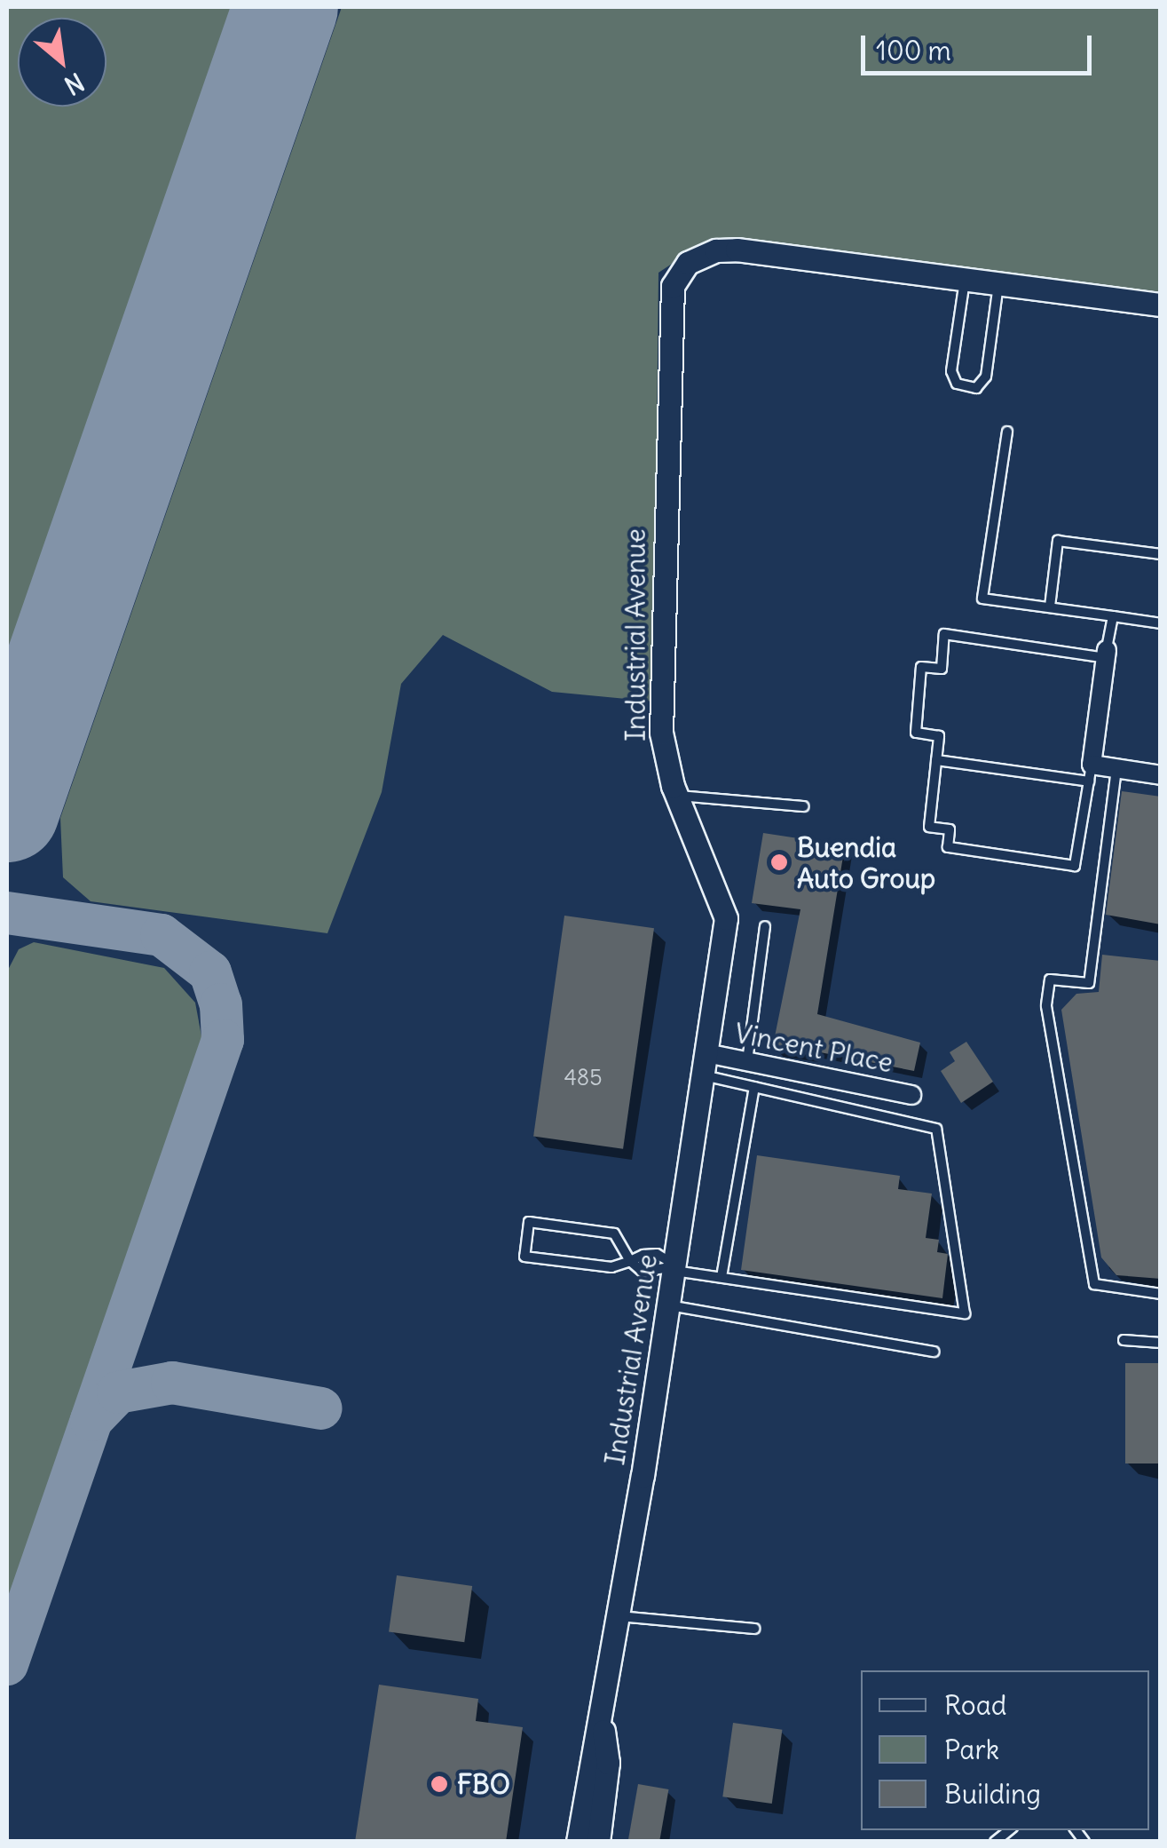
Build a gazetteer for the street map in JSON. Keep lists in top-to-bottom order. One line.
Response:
{"streets":{"street":["Industrial Avenue","Vincent Place"]},"crossings":[["Industrial Avenue","Vincent Place"]],"places":["Buendia Auto Group","FBO"],"house_numbers":["485"],"legend":["Road","Park","Building"],"scale_bar":"100 m","north":"bottom right"}
